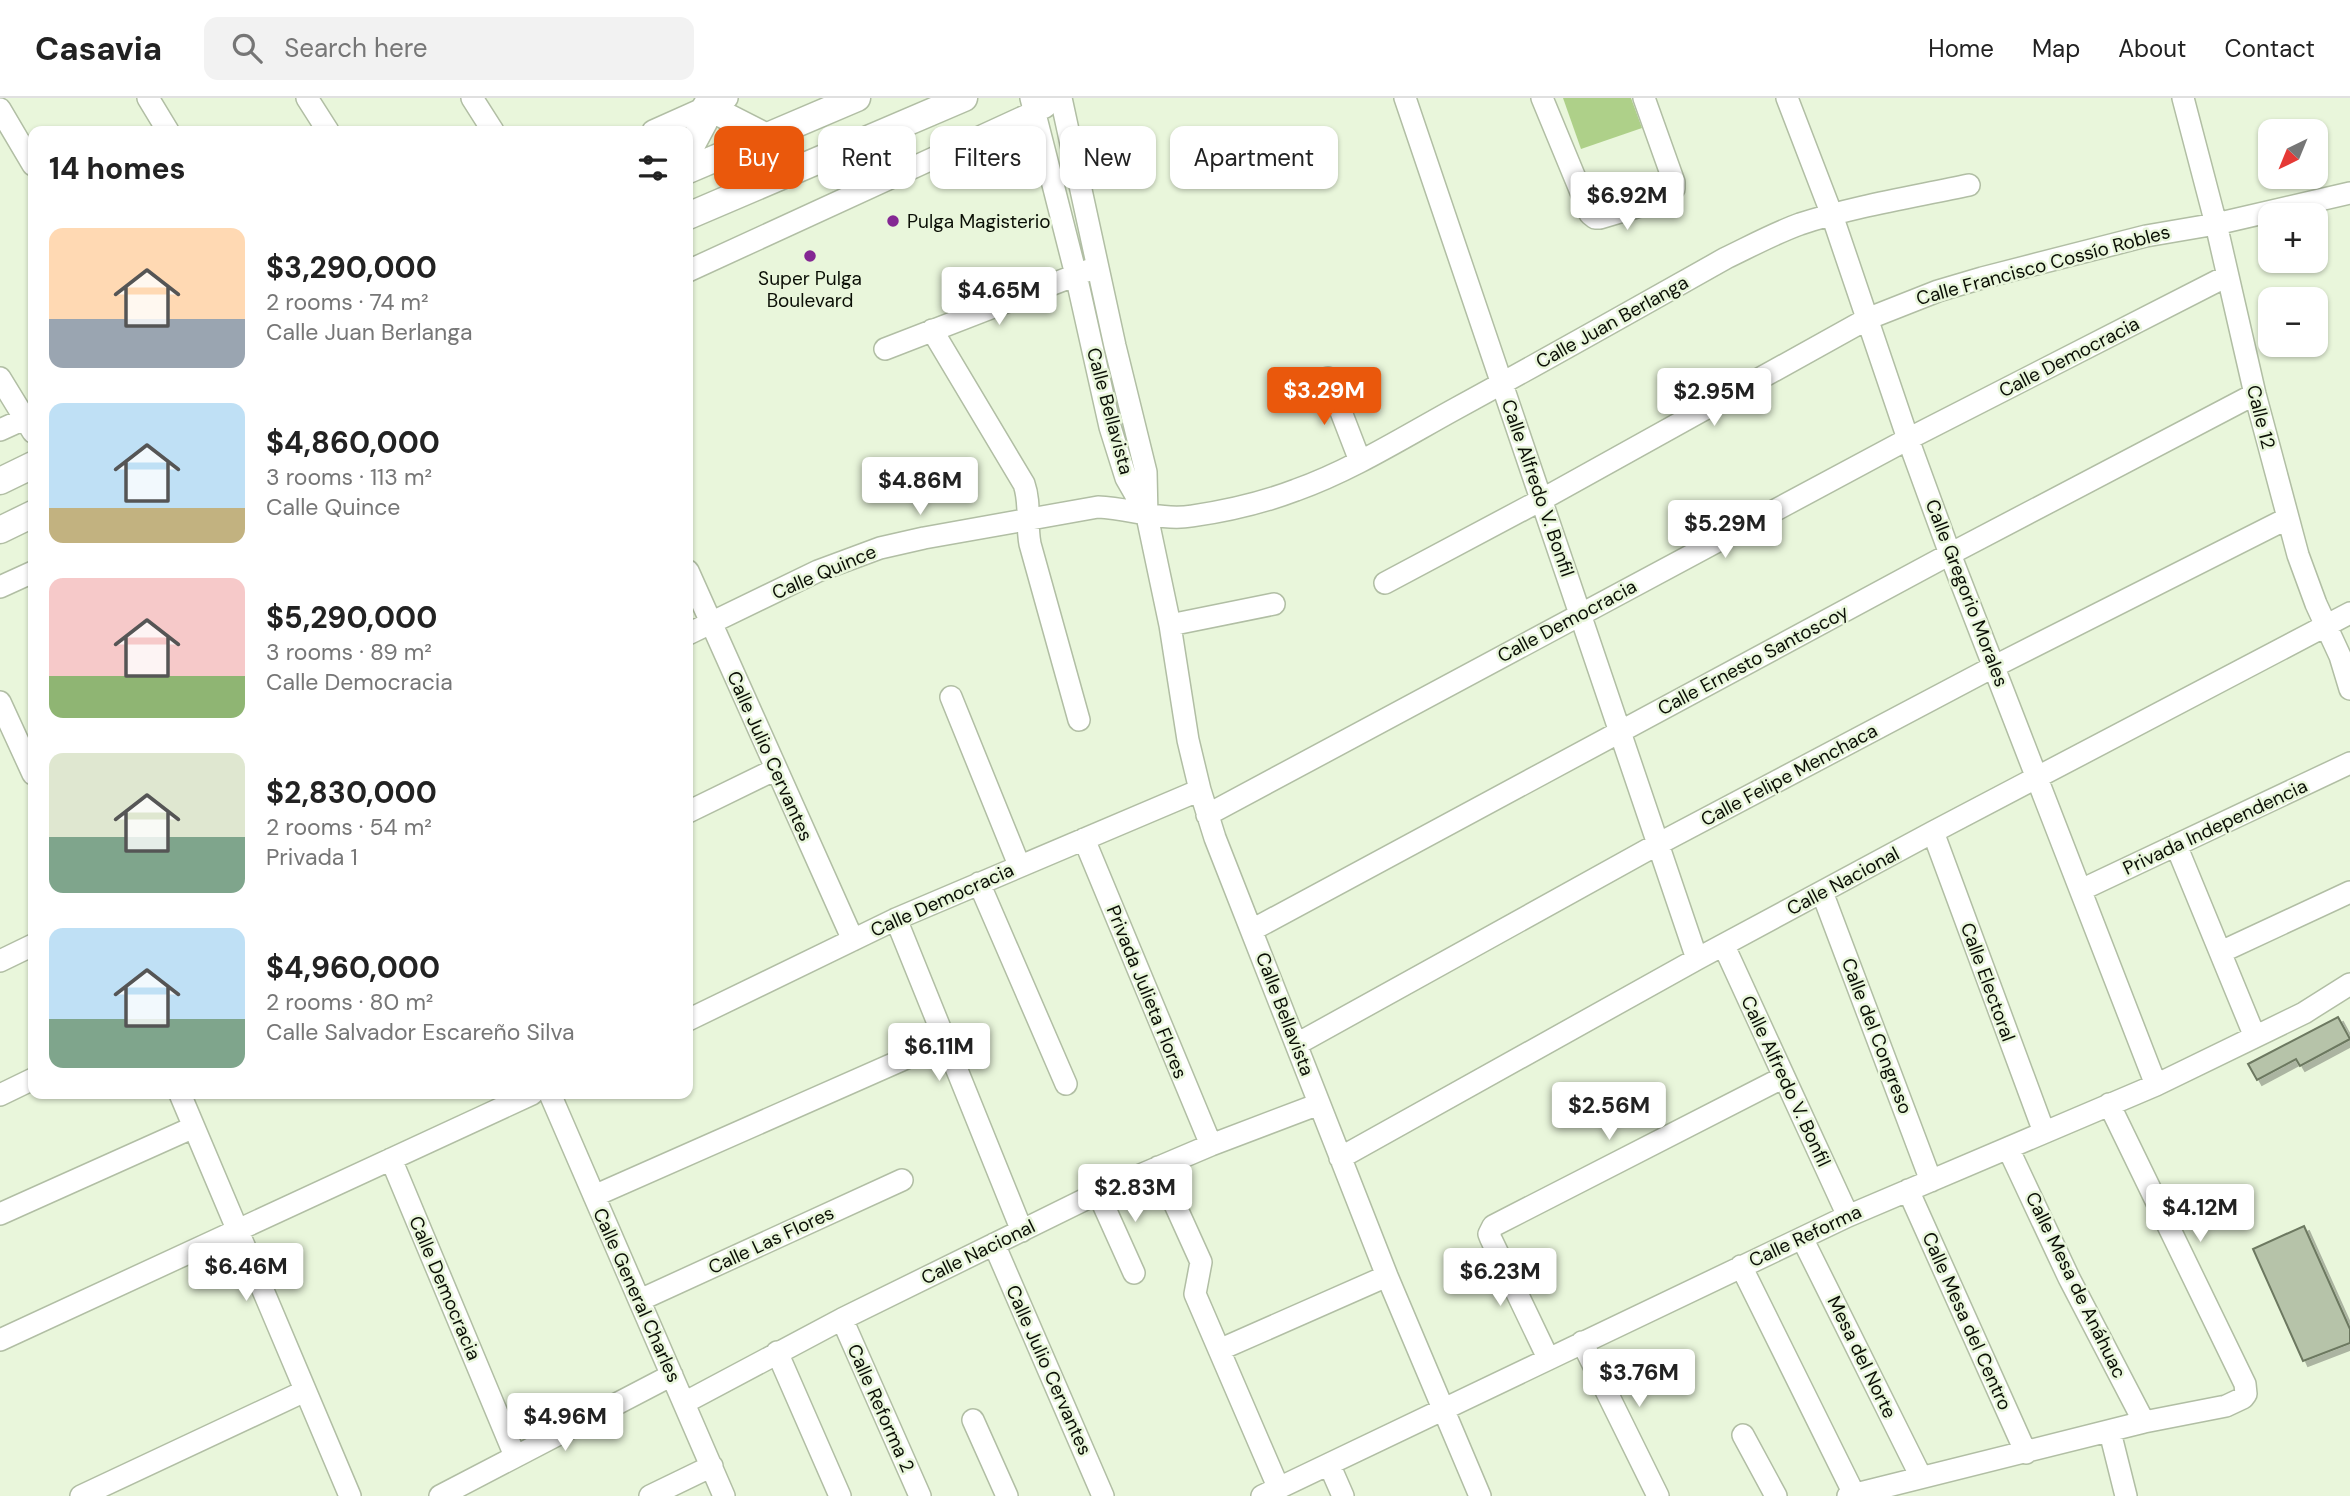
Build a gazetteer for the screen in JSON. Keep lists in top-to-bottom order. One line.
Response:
{"streets":{"street":["Calle Francisco Cossío Robles","Calle Juan Berlanga","Calle Democracia","Calle Bellavista","Calle 12","Calle Alfredo V. Bonfil","Calle Quince","Calle Gregorio Morales","Calle Ernesto Santoscoy","Calle Julio Cervantes","Calle Felipe Menchaca","Privada Independencia","Calle Nacional","Calle Electoral","Privada Julieta Flores","Calle del Congreso","Calle Reforma","Calle Las Flores","Calle Mesa de Anáhuac","Calle General Charles","Calle Mesa del Centro","Mesa del Norte","Calle Reforma 2"]},"crossings":[["Calle Francisco Cossío Robles","Calle 12"],["Calle Francisco Cossío Robles","Calle Alfredo V. Bonfil"],["Calle Francisco Cossío Robles","Calle Gregorio Morales"],["Calle Juan Berlanga","Calle Bellavista"],["Calle Juan Berlanga","Calle Alfredo V. Bonfil"],["Calle Juan Berlanga","Calle Quince"],["Calle Juan Berlanga","Calle Gregorio Morales"],["Calle Democracia","Calle Bellavista"],["Calle Democracia","Calle 12"],["Calle Democracia","Calle Alfredo V. Bonfil"],["Calle Democracia","Calle Gregorio Morales"],["Calle Democracia","Calle Julio Cervantes"],["Calle Democracia","Privada Julieta Flores"],["Calle Bellavista","Calle Quince"],["Calle Bellavista","Calle Ernesto Santoscoy"],["Calle Bellavista","Calle Felipe Menchaca"],["Calle Bellavista","Calle Nacional"],["Calle Bellavista","Calle Reforma"],["Calle 12","Calle Ernesto Santoscoy"],["Calle 12","Calle Felipe Menchaca"],["Calle 12","Calle Nacional"],["Calle Alfredo V. Bonfil","Calle Ernesto Santoscoy"],["Calle Alfredo V. Bonfil","Calle Felipe Menchaca"],["Calle Alfredo V. Bonfil","Calle Nacional"],["Calle Alfredo V. Bonfil","Calle Reforma"],["Calle Quince","Calle Julio Cervantes"],["Calle Gregorio Morales","Calle Ernesto Santoscoy"],["Calle Gregorio Morales","Calle Felipe Menchaca"],["Calle Gregorio Morales","Privada Independencia"],["Calle Gregorio Morales","Calle Nacional"],["Calle Gregorio Morales","Calle Reforma"],["Calle Julio Cervantes","Calle Nacional"],["Calle Nacional","Calle Electoral"],["Calle Nacional","Privada Julieta Flores"],["Calle Nacional","Calle del Congreso"],["Calle Nacional","Calle General Charles"],["Calle Nacional","Calle Reforma 2"],["Calle Electoral","Calle Reforma"],["Calle del Congreso","Calle Reforma"],["Calle Reforma","Calle Mesa de Anáhuac"],["Calle Reforma","Calle Mesa del Centro"],["Calle Reforma","Mesa del Norte"],["Calle Las Flores","Calle General Charles"]],"places":["Pulga Magisterio","Super Pulga Boulevard"],"north":"bottom left","page":{"header":"Casavia","search":"Search here","nav":["Home","Map","About","Contact"],"map_buttons":["+","−"],"chip":["Buy","Rent","Filters","New","Apartment"],"heading":"14 homes","price":["$6.92M","$4.65M","$3.29M","$2.95M","$4.86M","$5.29M","$6.11M","$2.56M","$2.83M","$4.12M","$6.46M","$6.23M","$3.76M","$4.96M"],"list":[{"name":"$3,290,000","note":"2 rooms · 74 m² · Calle Juan Berlanga"},{"name":"$4,860,000","note":"3 rooms · 113 m² · Calle Quince"},{"name":"$5,290,000","note":"3 rooms · 89 m² · Calle Democracia"},{"name":"$2,830,000","note":"2 rooms · 54 m² · Privada 1"},{"name":"$4,960,000","note":"2 rooms · 80 m² · Calle Salvador Escareño Silva"}]}}
